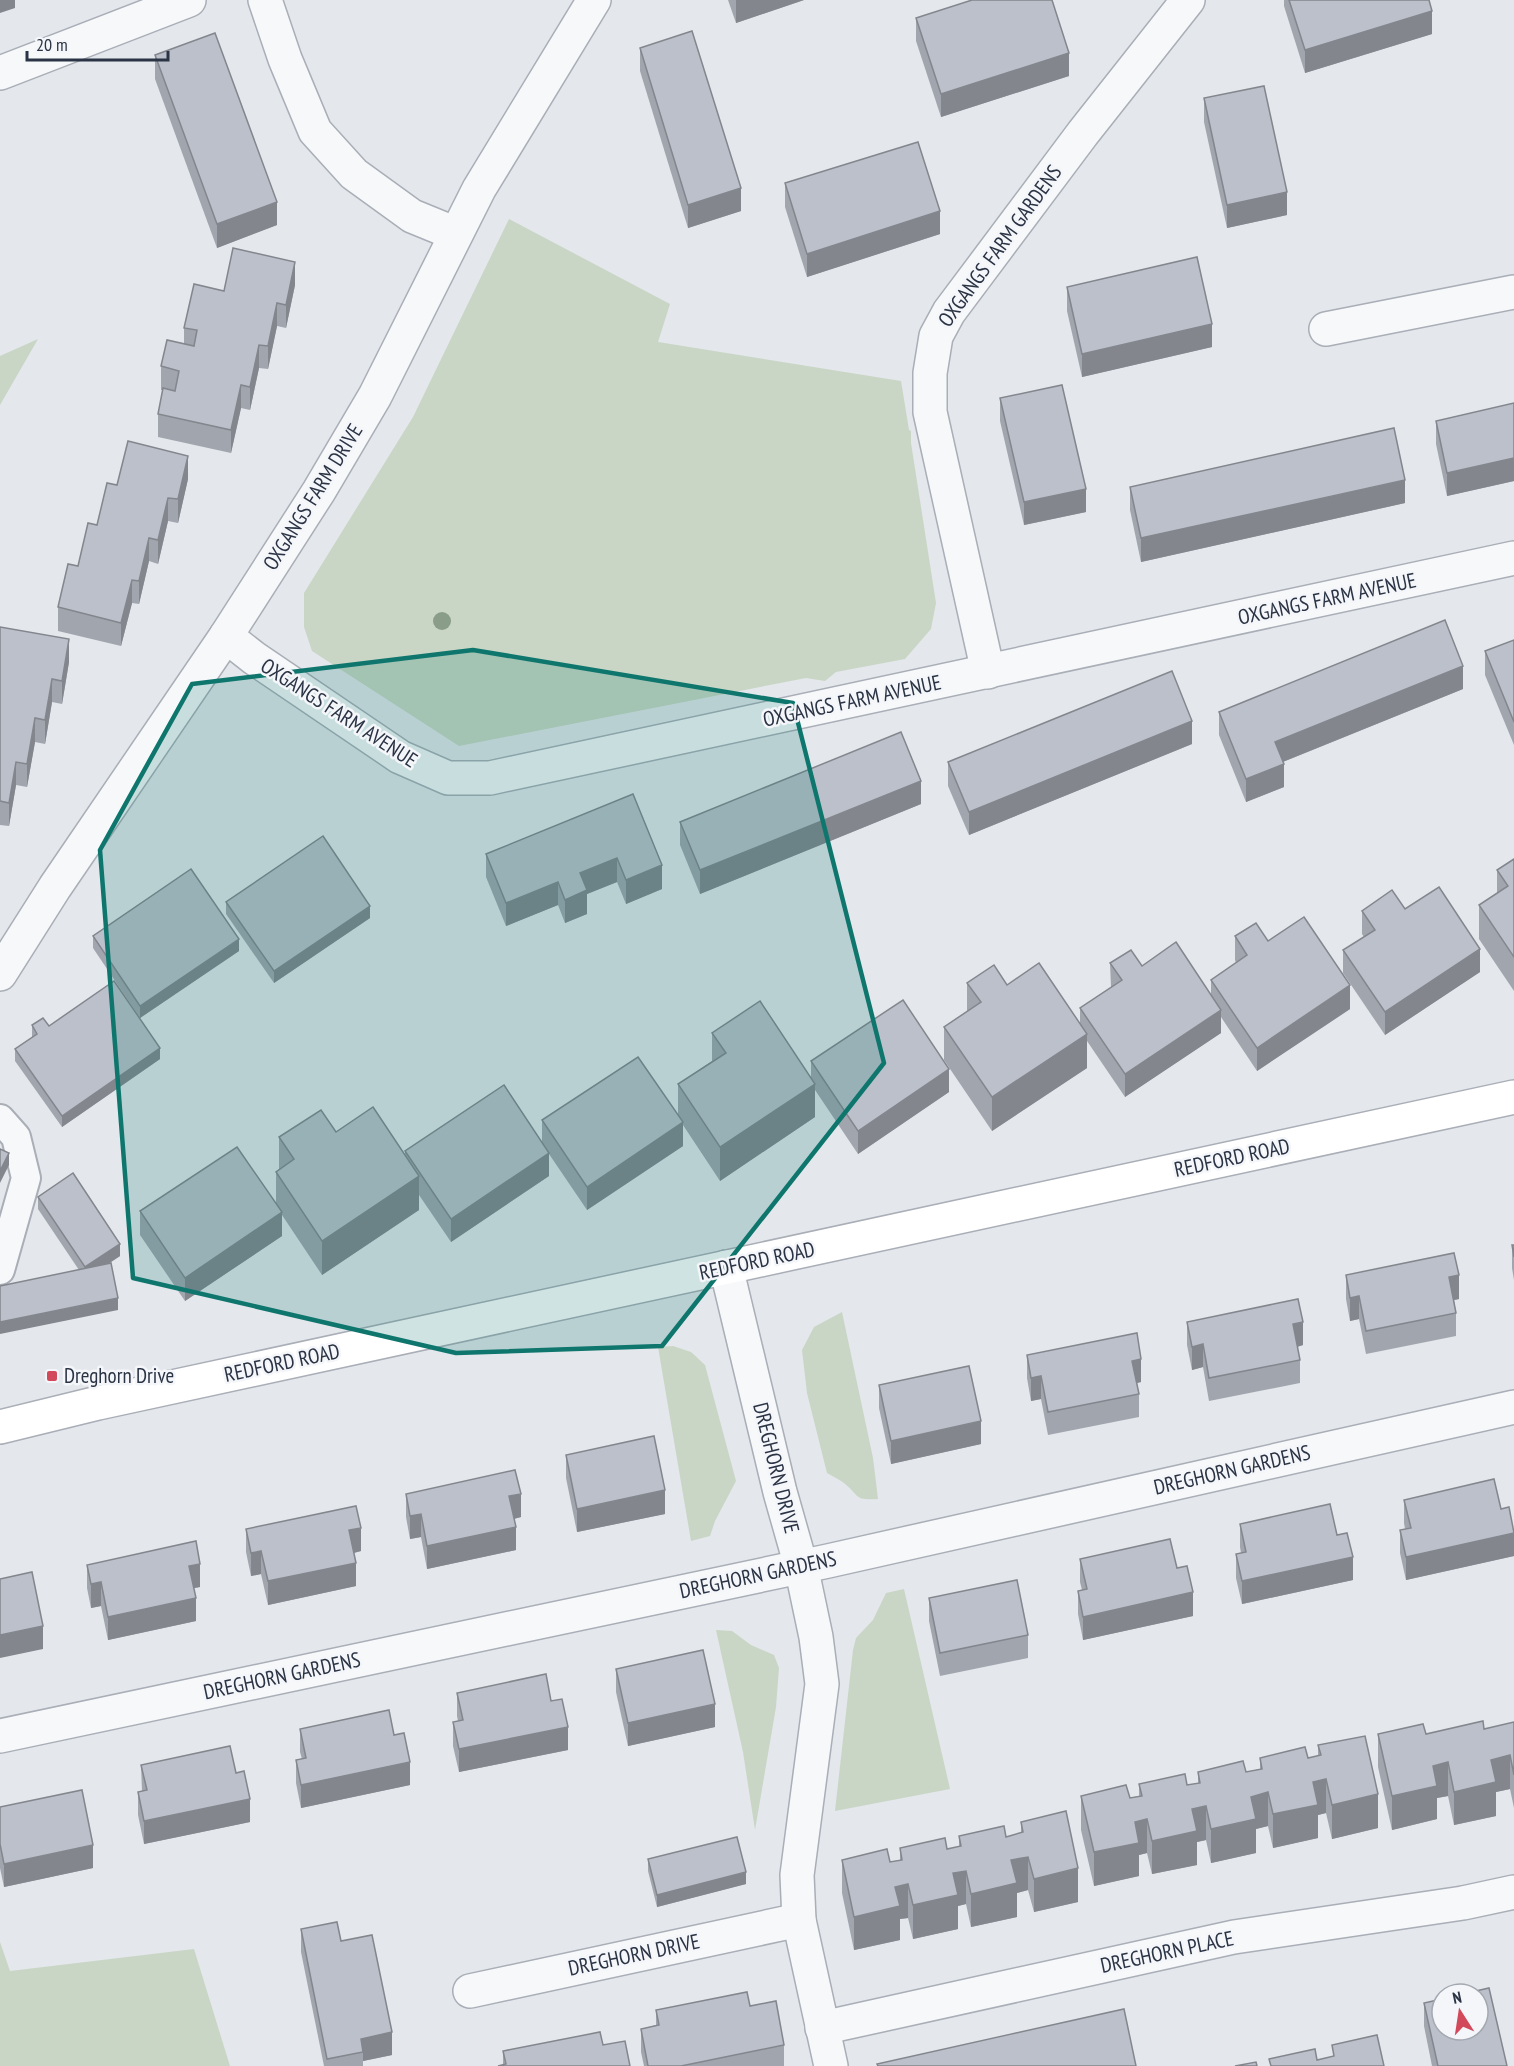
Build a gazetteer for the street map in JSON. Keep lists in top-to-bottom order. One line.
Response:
{"streets":{"main road":["REDFORD ROAD"],"street":["OXGANGS FARM GARDENS","OXGANGS FARM DRIVE","OXGANGS FARM AVENUE","DREGHORN DRIVE","DREGHORN GARDENS","DREGHORN PLACE"]},"crossings":[["OXGANGS FARM GARDENS","OXGANGS FARM AVENUE"],["OXGANGS FARM DRIVE","OXGANGS FARM AVENUE"],["REDFORD ROAD","DREGHORN DRIVE"],["DREGHORN DRIVE","DREGHORN GARDENS"],["DREGHORN DRIVE","DREGHORN PLACE"]],"places":{"transit":["Dreghorn Drive"]},"scale_bar":"20 m","north":"top"}
